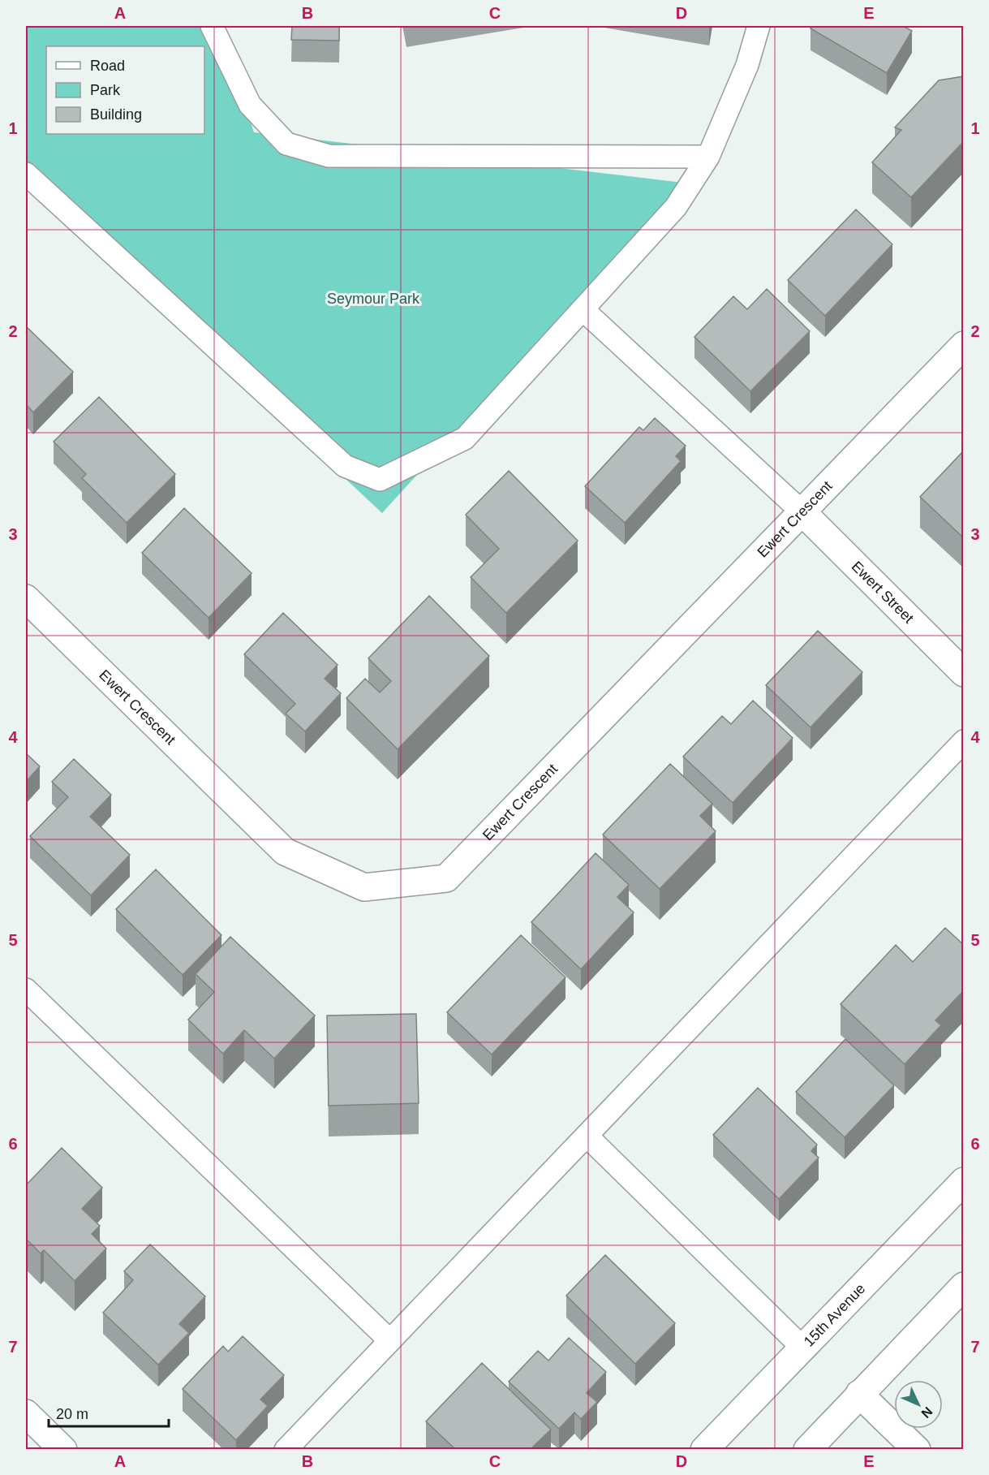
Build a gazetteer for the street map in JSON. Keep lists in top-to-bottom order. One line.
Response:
{"streets":{"street":["Ewert Crescent","Ewert Street","15th Avenue"]},"crossings":[["Ewert Crescent","Ewert Street"]],"parks":["Seymour Park"],"legend":["Road","Park","Building"],"scale_bar":"20 m","north":"bottom right","grid":{"columns":["A","B","C","D","E"],"rows":["1","2","3","4","5","6","7"]}}
